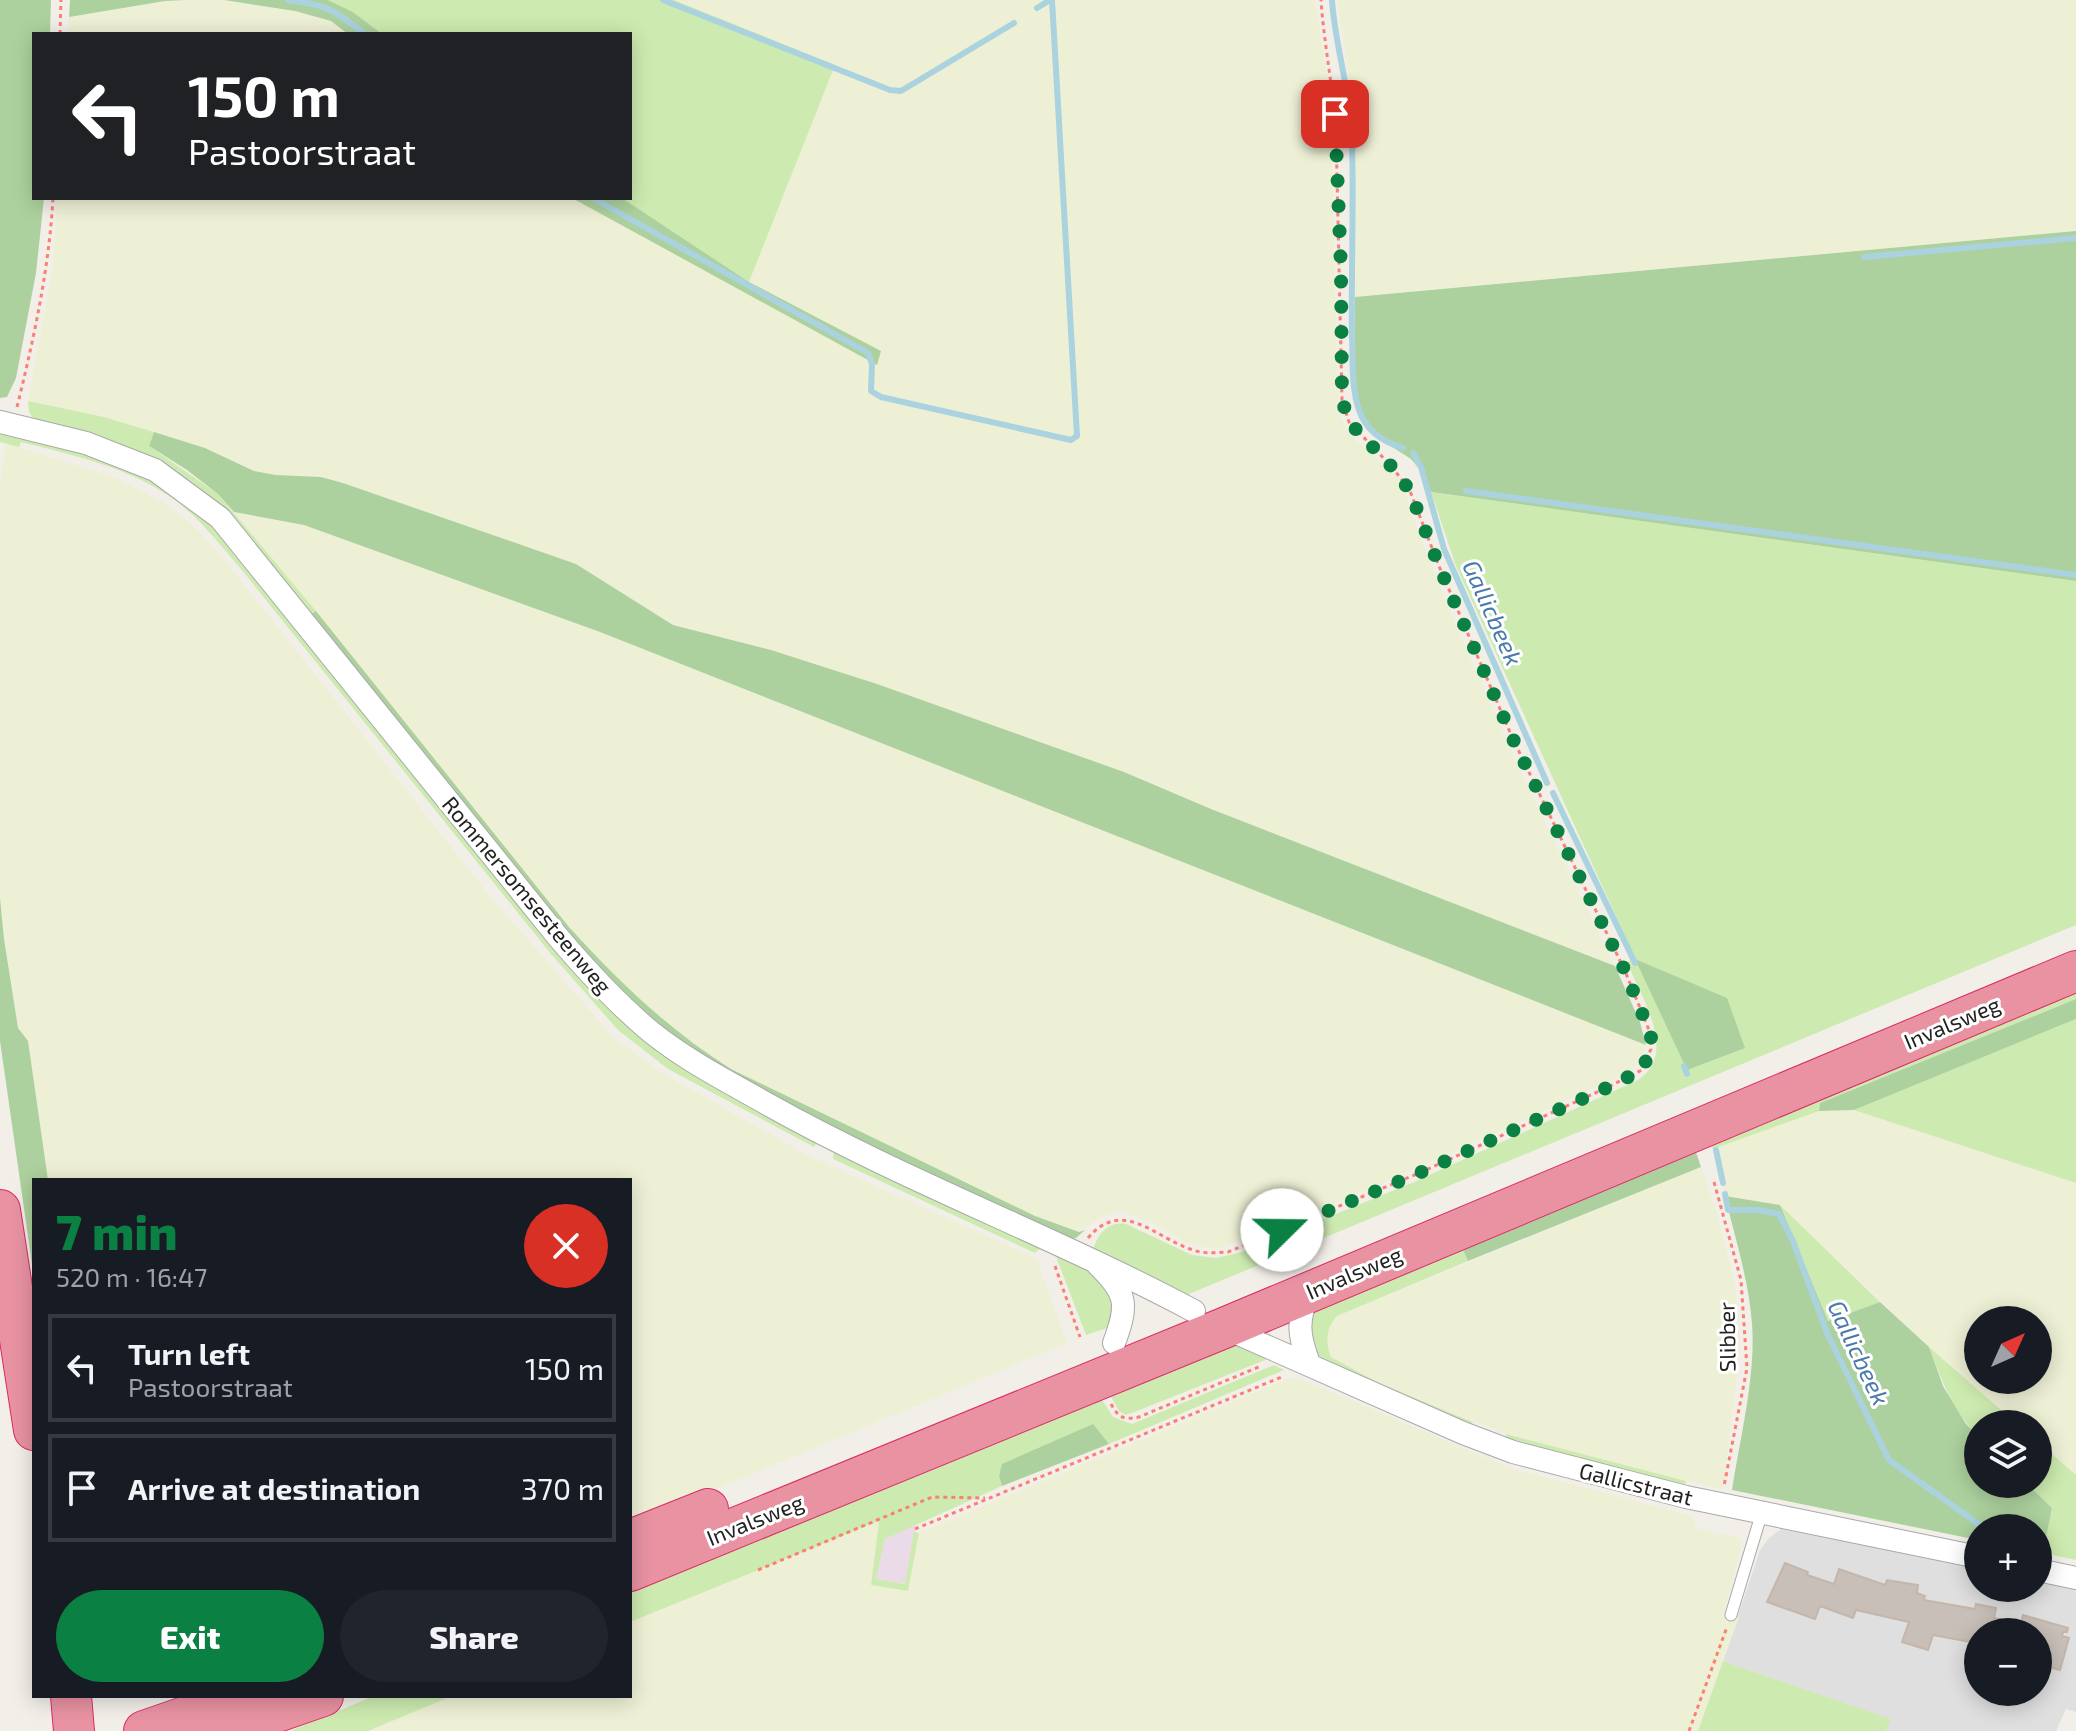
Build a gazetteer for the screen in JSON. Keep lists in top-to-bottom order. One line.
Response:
{"streets":{"highway":["Invalsweg"],"street":["Rommersomsesteenweg","Gallicstraat"],"path":["Slibber"]},"crossings":[["Rommersomsesteenweg","Invalsweg"],["Rommersomsesteenweg","Gallicstraat"],["Invalsweg","Gallicstraat"]],"water":["Gallicbeek"],"north":"top right","page":{"turn":["150 m","Pastoorstraat"],"heading":["7 min","520 m · 16:47"],"map_buttons":["+","−"],"list":[{"name":"Turn left","note":"Pastoorstraat","value":"150 m"},{"name":"Arrive at destination","value":"370 m"}],"buttons":["Exit","Share"]}}
